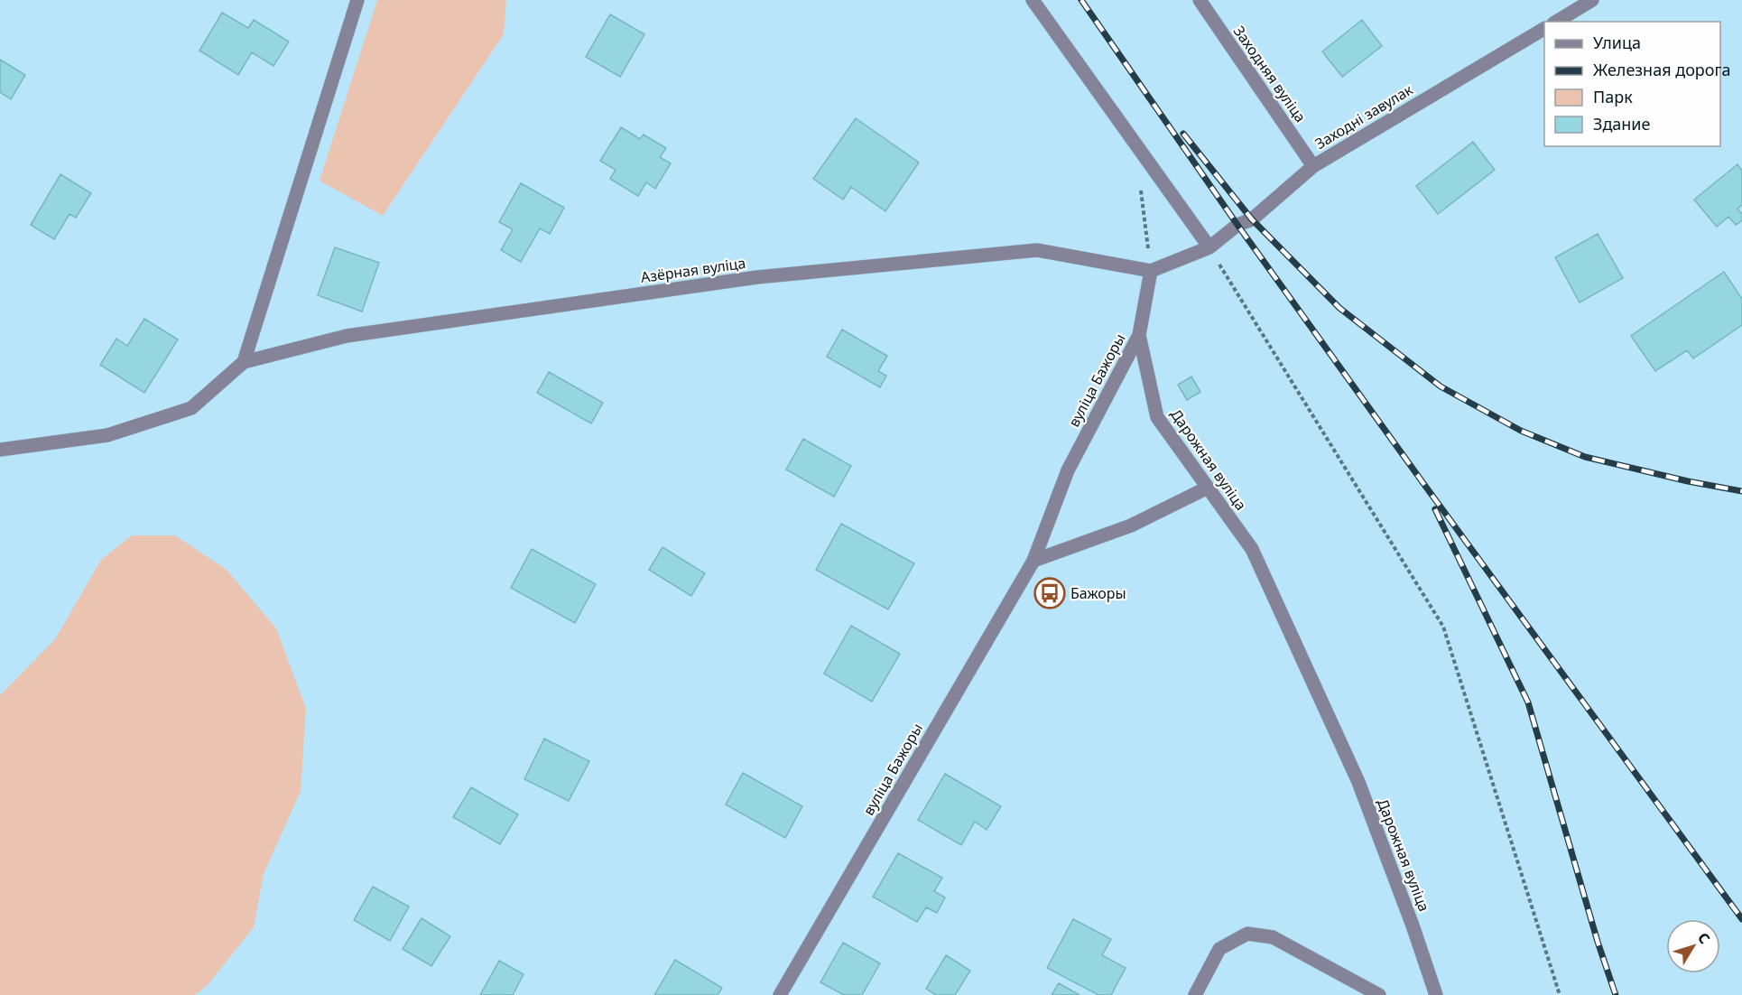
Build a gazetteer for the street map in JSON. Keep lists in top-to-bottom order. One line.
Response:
{"streets":{"street":["Заходняя вуліца","Заходні завулак","Азёрная вуліца","вуліца Бажоры","Дарожная вуліца"]},"crossings":[["Заходняя вуліца","Заходні завулак"],["Азёрная вуліца","Дарожная вуліца"],["вуліца Бажоры","Дарожная вуліца"]],"places":{"bus stop":["Бажоры"]},"legend":["Улица","Железная дорога","Парк","Здание"],"north":"top right"}
